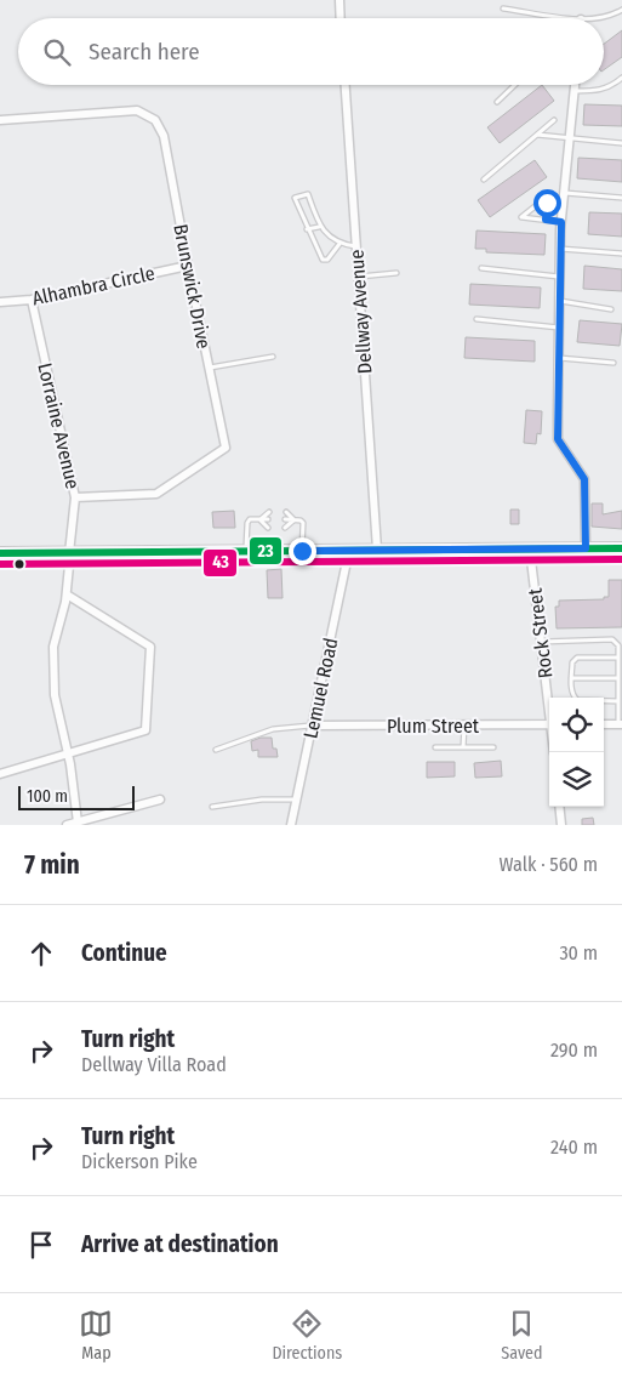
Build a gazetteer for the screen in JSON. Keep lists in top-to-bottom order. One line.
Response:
{"streets":{"street":["Alhambra Circle","Brunswick Drive","Dellway Avenue","Lorraine Avenue","Rock Street","Lemuel Road","Plum Street"]},"crossings":[["Alhambra Circle","Brunswick Drive"],["Alhambra Circle","Lorraine Avenue"],["Brunswick Drive","Lorraine Avenue"],["Lemuel Road","Plum Street"]],"lines":["transit line 23","transit line 43"],"scale_bar":"100 m","page":{"search":"Search here","scale":"100 m","heading":["7 min","Walk · 560 m"],"list":[["Continue","30 m"],["Turn right","Dellway Villa Road","290 m"],["Turn right","Dickerson Pike","240 m"],"Arrive at destination"],"nav":["Map","Directions","Saved"]}}
